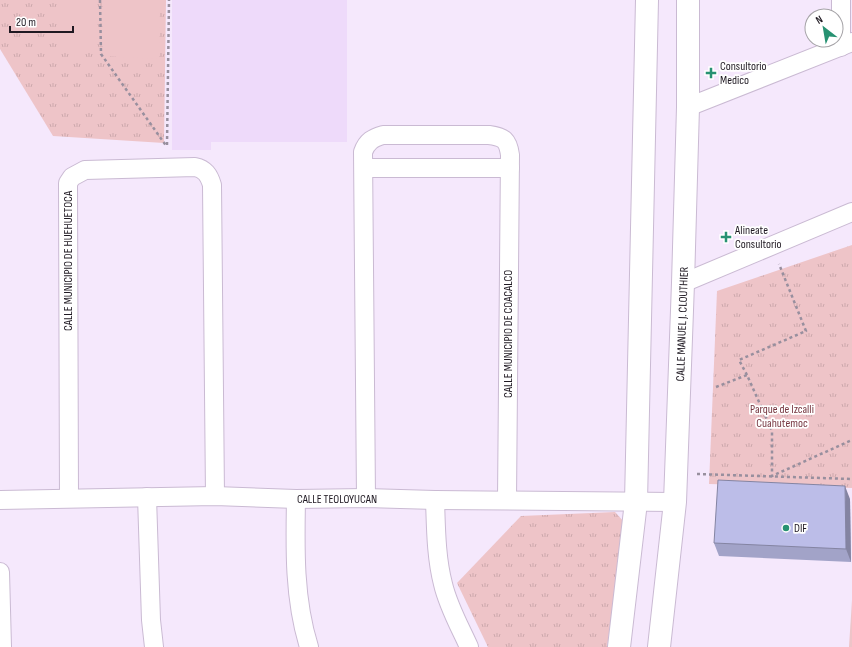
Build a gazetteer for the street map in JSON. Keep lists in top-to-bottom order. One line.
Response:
{"streets":{"street":["CALLE MUNICIPIO DE HUEHUETOCA","CALLE MANUEL J. CLOUTHIER","CALLE MUNICIPIO DE COACALCO","CALLE TEOLOYUCAN"]},"crossings":[["CALLE MUNICIPIO DE HUEHUETOCA","CALLE TEOLOYUCAN"],["CALLE MANUEL J. CLOUTHIER","CALLE TEOLOYUCAN"],["CALLE MUNICIPIO DE COACALCO","CALLE TEOLOYUCAN"]],"parks":["Parque de Izcalli Cuahutemoc"],"places":{"health":["Consultorio Medico","Alineate Consultorio"],"other":["DIF"]},"scale_bar":"20 m","north":"top left"}
